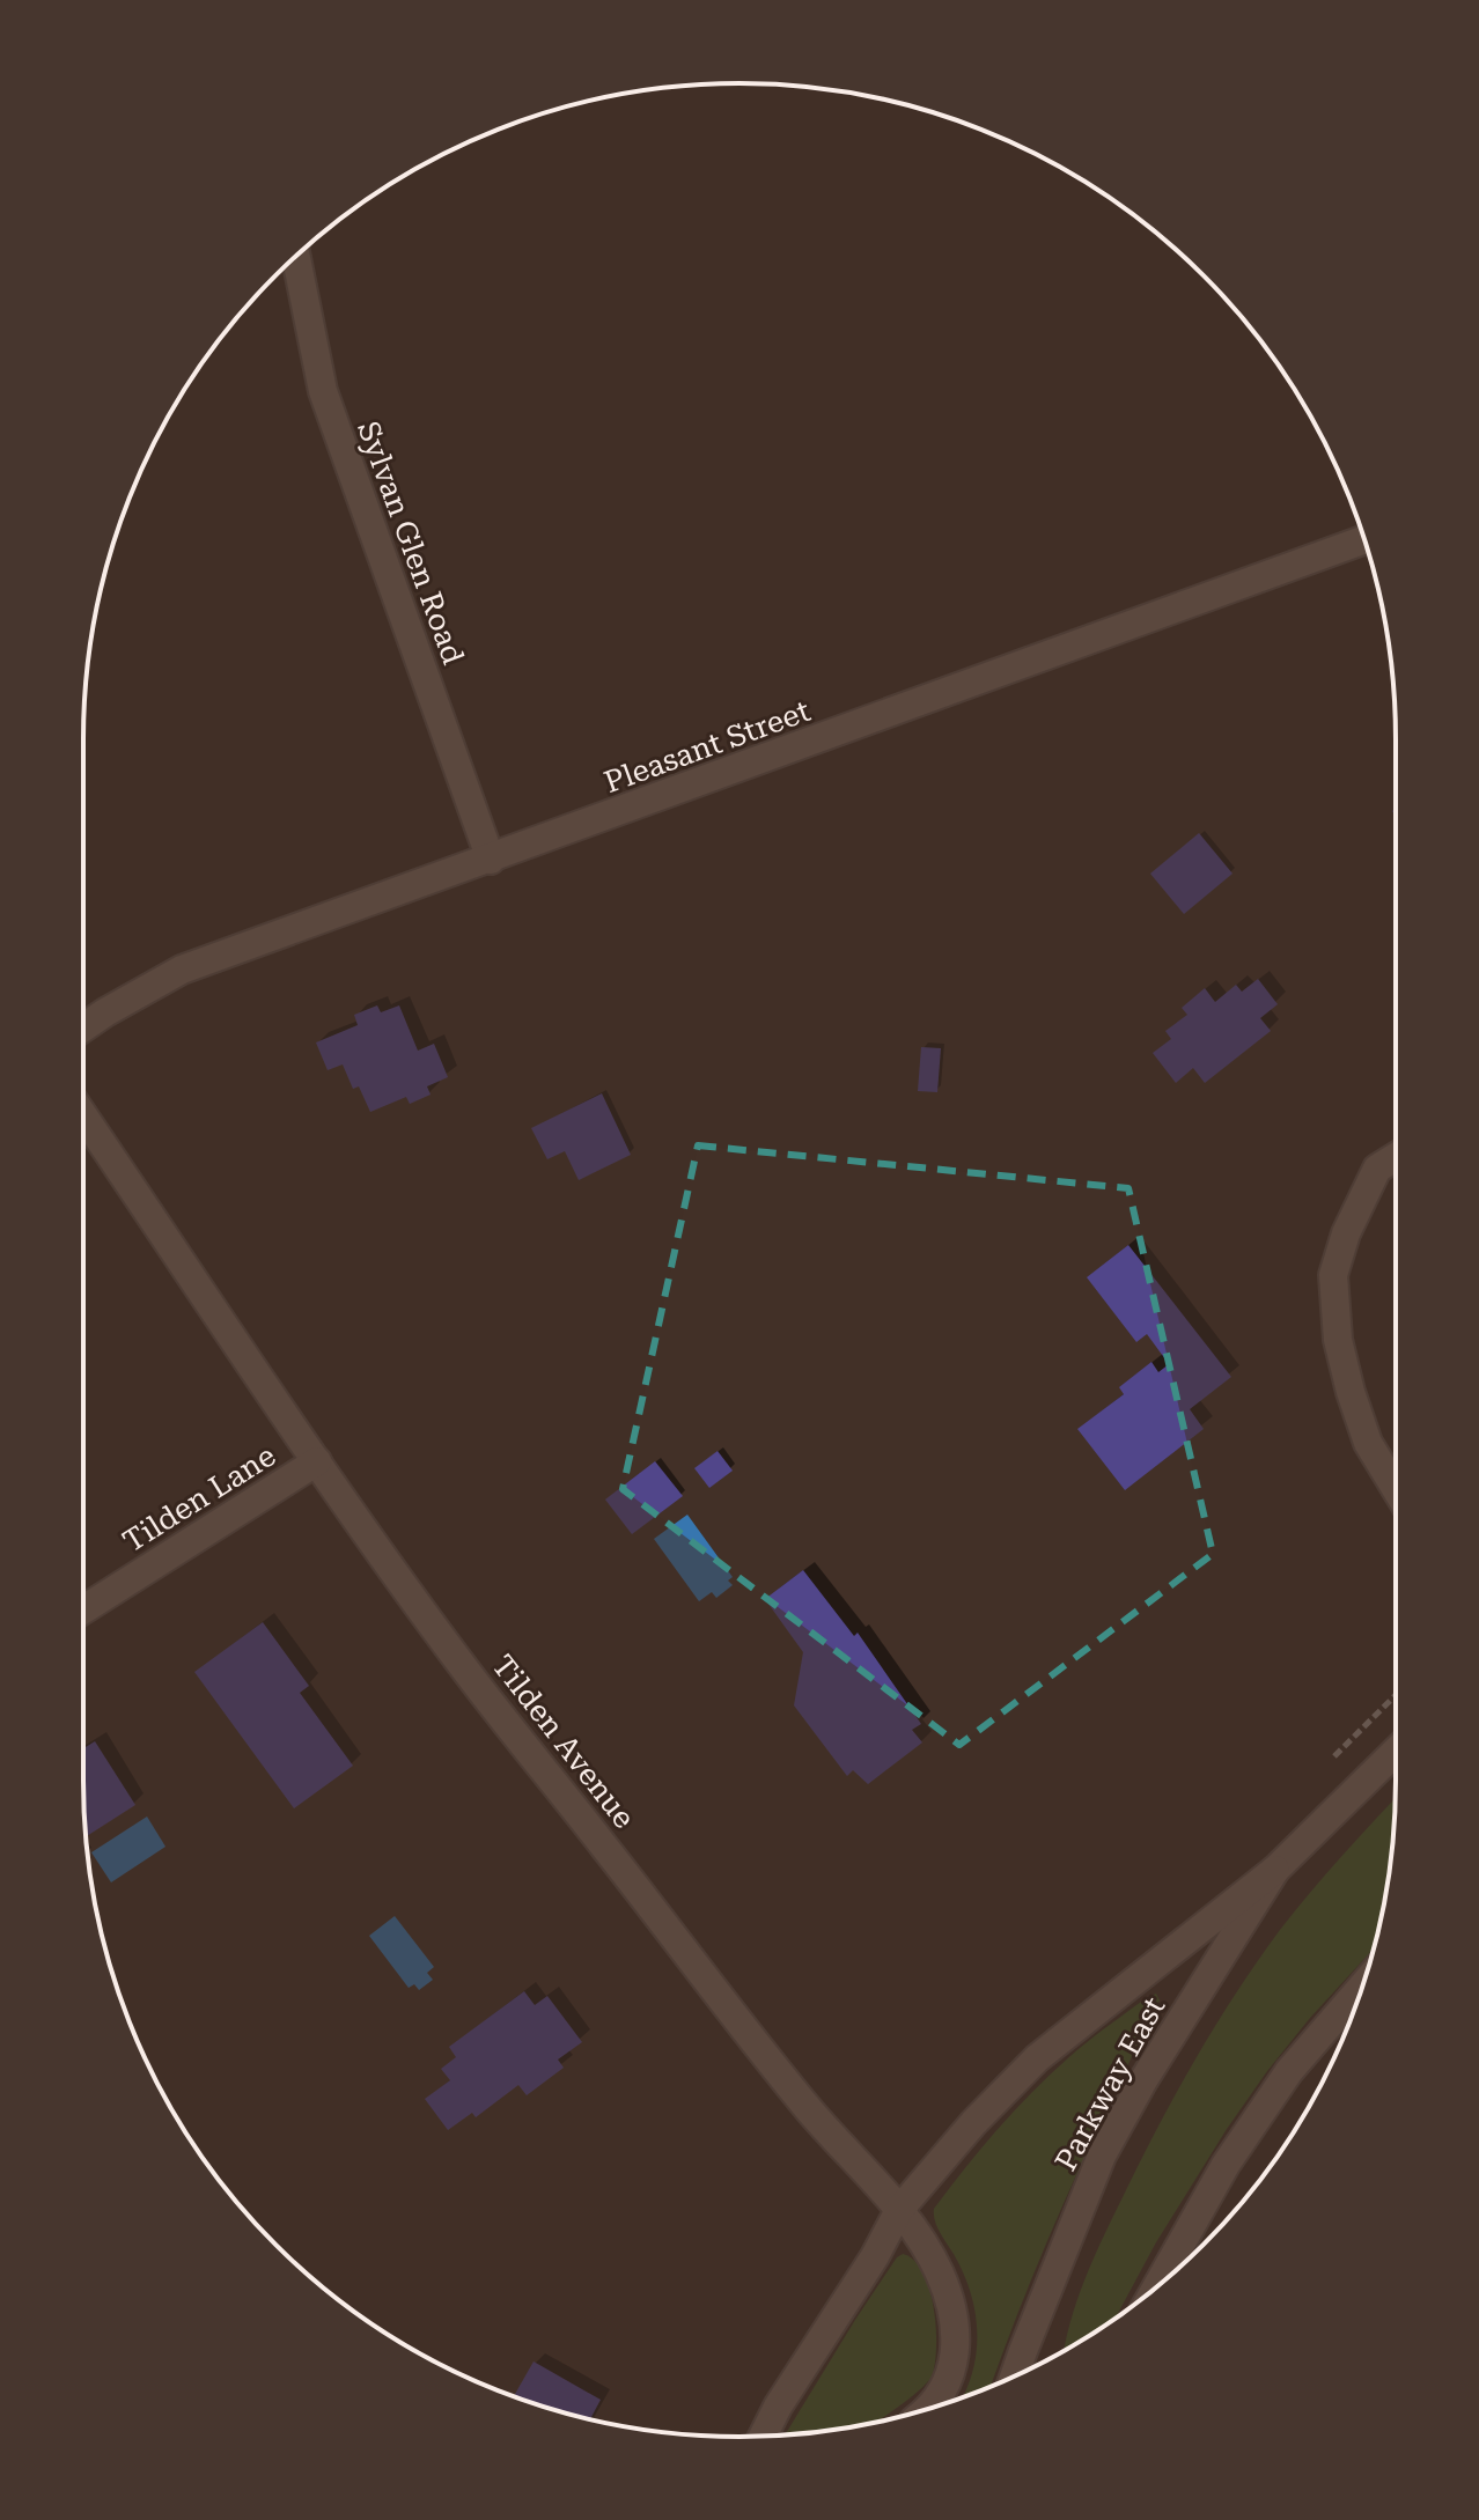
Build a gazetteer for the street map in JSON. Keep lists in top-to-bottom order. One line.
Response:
{"streets":{"street":["Sylvan Glen Road","Pleasant Street","Tilden Lane","Tilden Avenue","Parkway East"]},"crossings":[["Sylvan Glen Road","Pleasant Street"],["Tilden Lane","Tilden Avenue"],["Tilden Avenue","Parkway East"]]}
